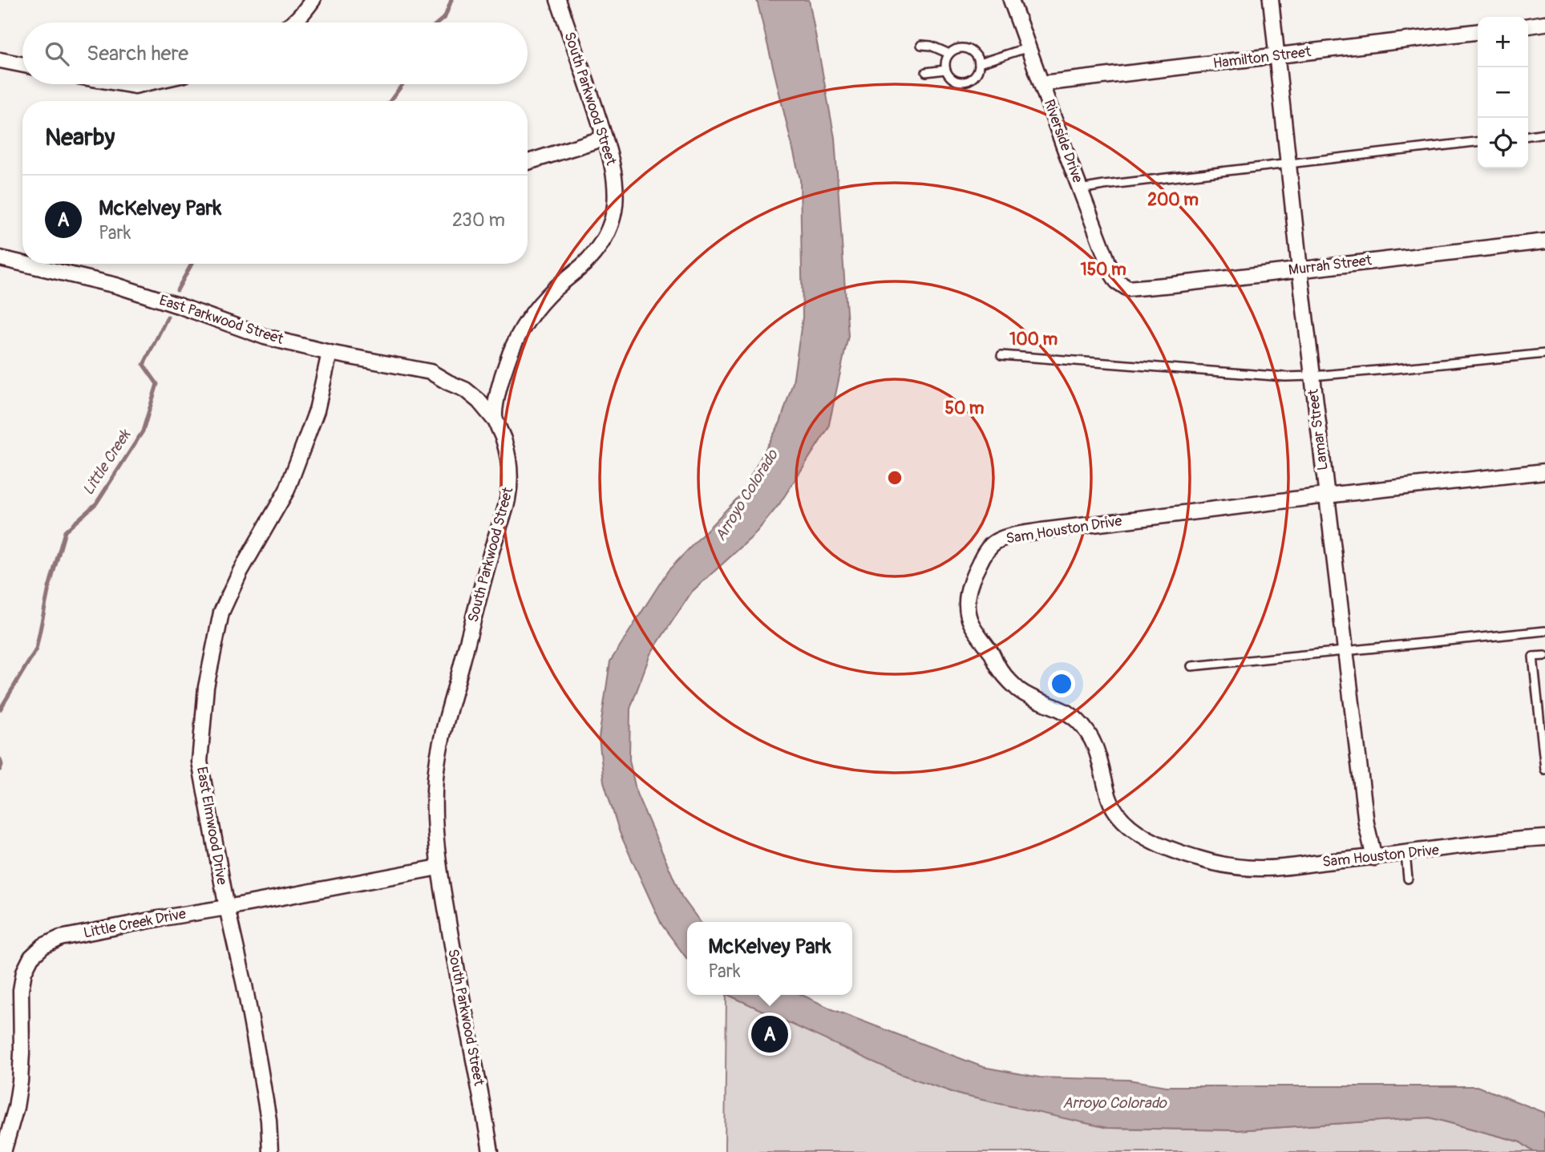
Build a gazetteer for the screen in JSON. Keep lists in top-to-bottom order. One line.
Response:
{"streets":{"street":["Hamilton Street","South Parkwood Street","Riverside Drive","Murrah Street","East Parkwood Street","Lamar Street","Sam Houston Drive","East Elmwood Drive","Little Creek Drive"]},"crossings":[["Hamilton Street","Riverside Drive"],["Hamilton Street","Lamar Street"],["South Parkwood Street","East Parkwood Street"],["South Parkwood Street","Little Creek Drive"],["Riverside Drive","Murrah Street"],["Murrah Street","Lamar Street"],["East Parkwood Street","East Elmwood Drive"],["Lamar Street","Sam Houston Drive"],["East Elmwood Drive","Little Creek Drive"]],"water":["Little Creek","Arroyo Colorado"],"page":{"map_buttons":["+","−"],"search":"Search here","heading":"Nearby","list":[{"mark":"A","name":"McKelvey Park","note":"Park","value":"230 m"}],"popup":["McKelvey Park","Park"],"pins":"A"},"rings":["200 m","150 m","100 m","50 m"]}
